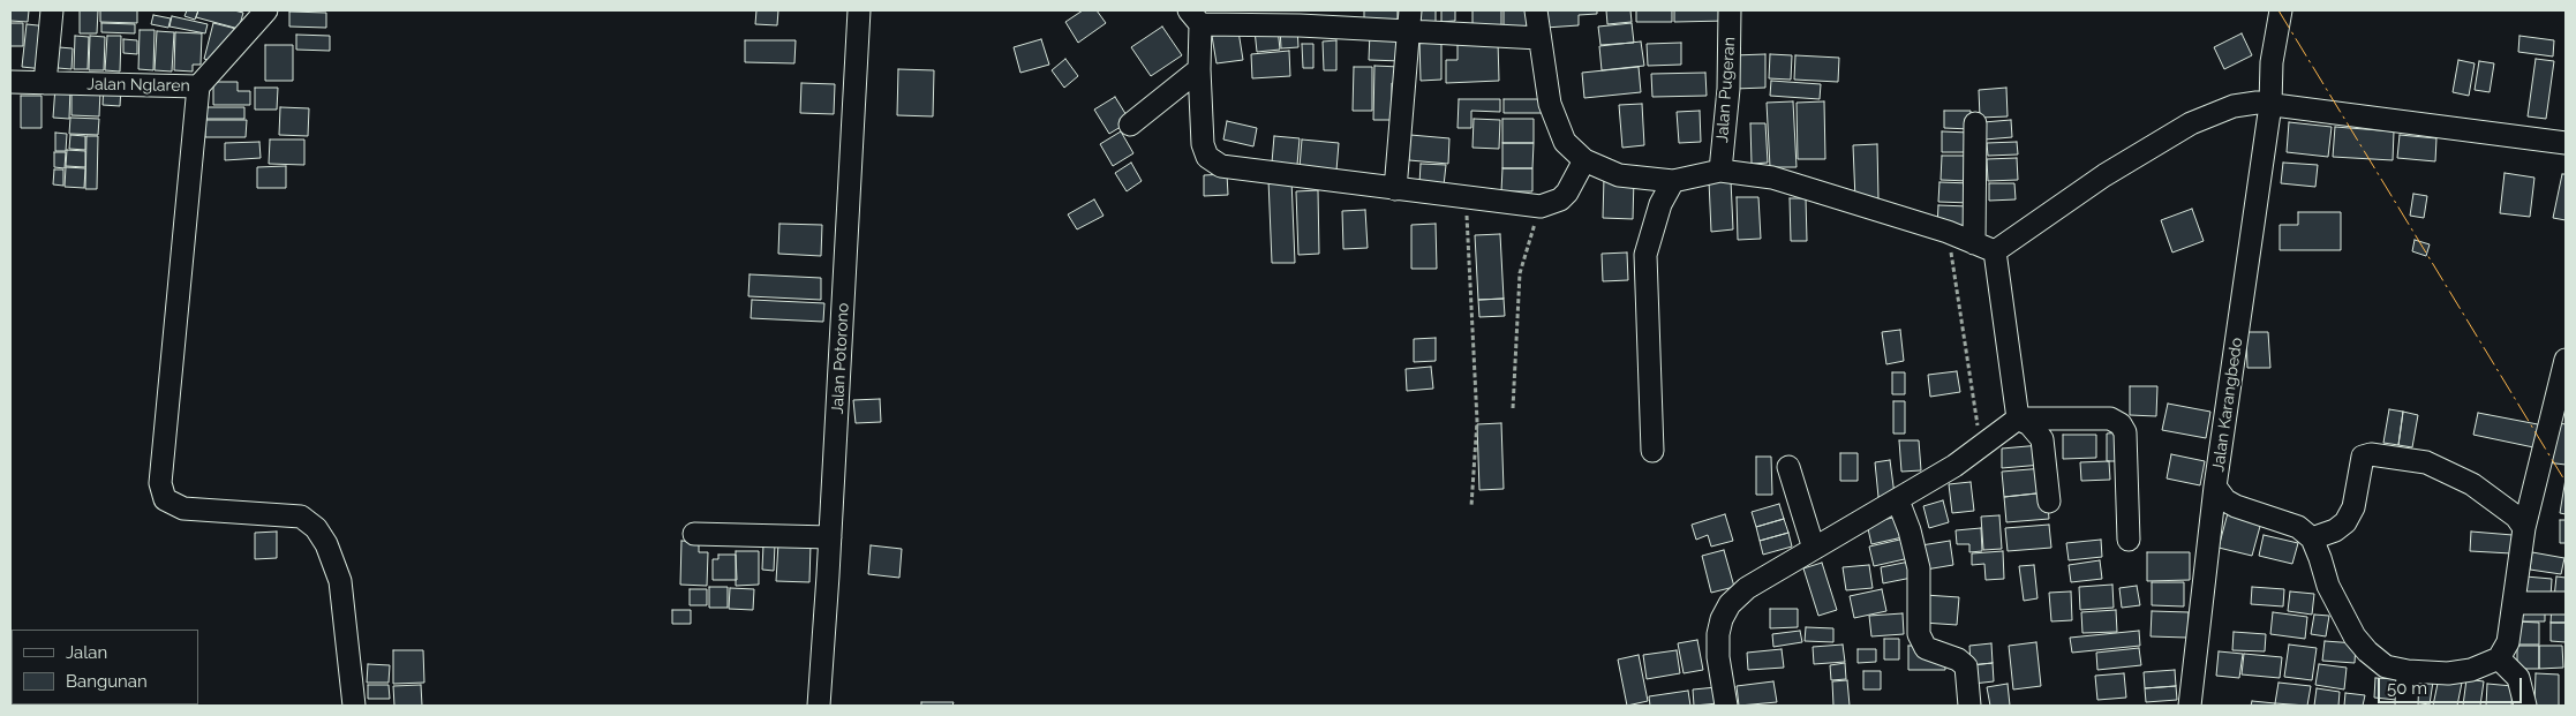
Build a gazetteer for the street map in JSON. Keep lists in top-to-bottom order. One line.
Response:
{"streets":{"street":["Jalan Nglaren","Jalan Pugeran","Jalan Potorono","Jalan Karangbedo"]},"legend":["Jalan","Bangunan"],"scale_bar":"50 m"}
